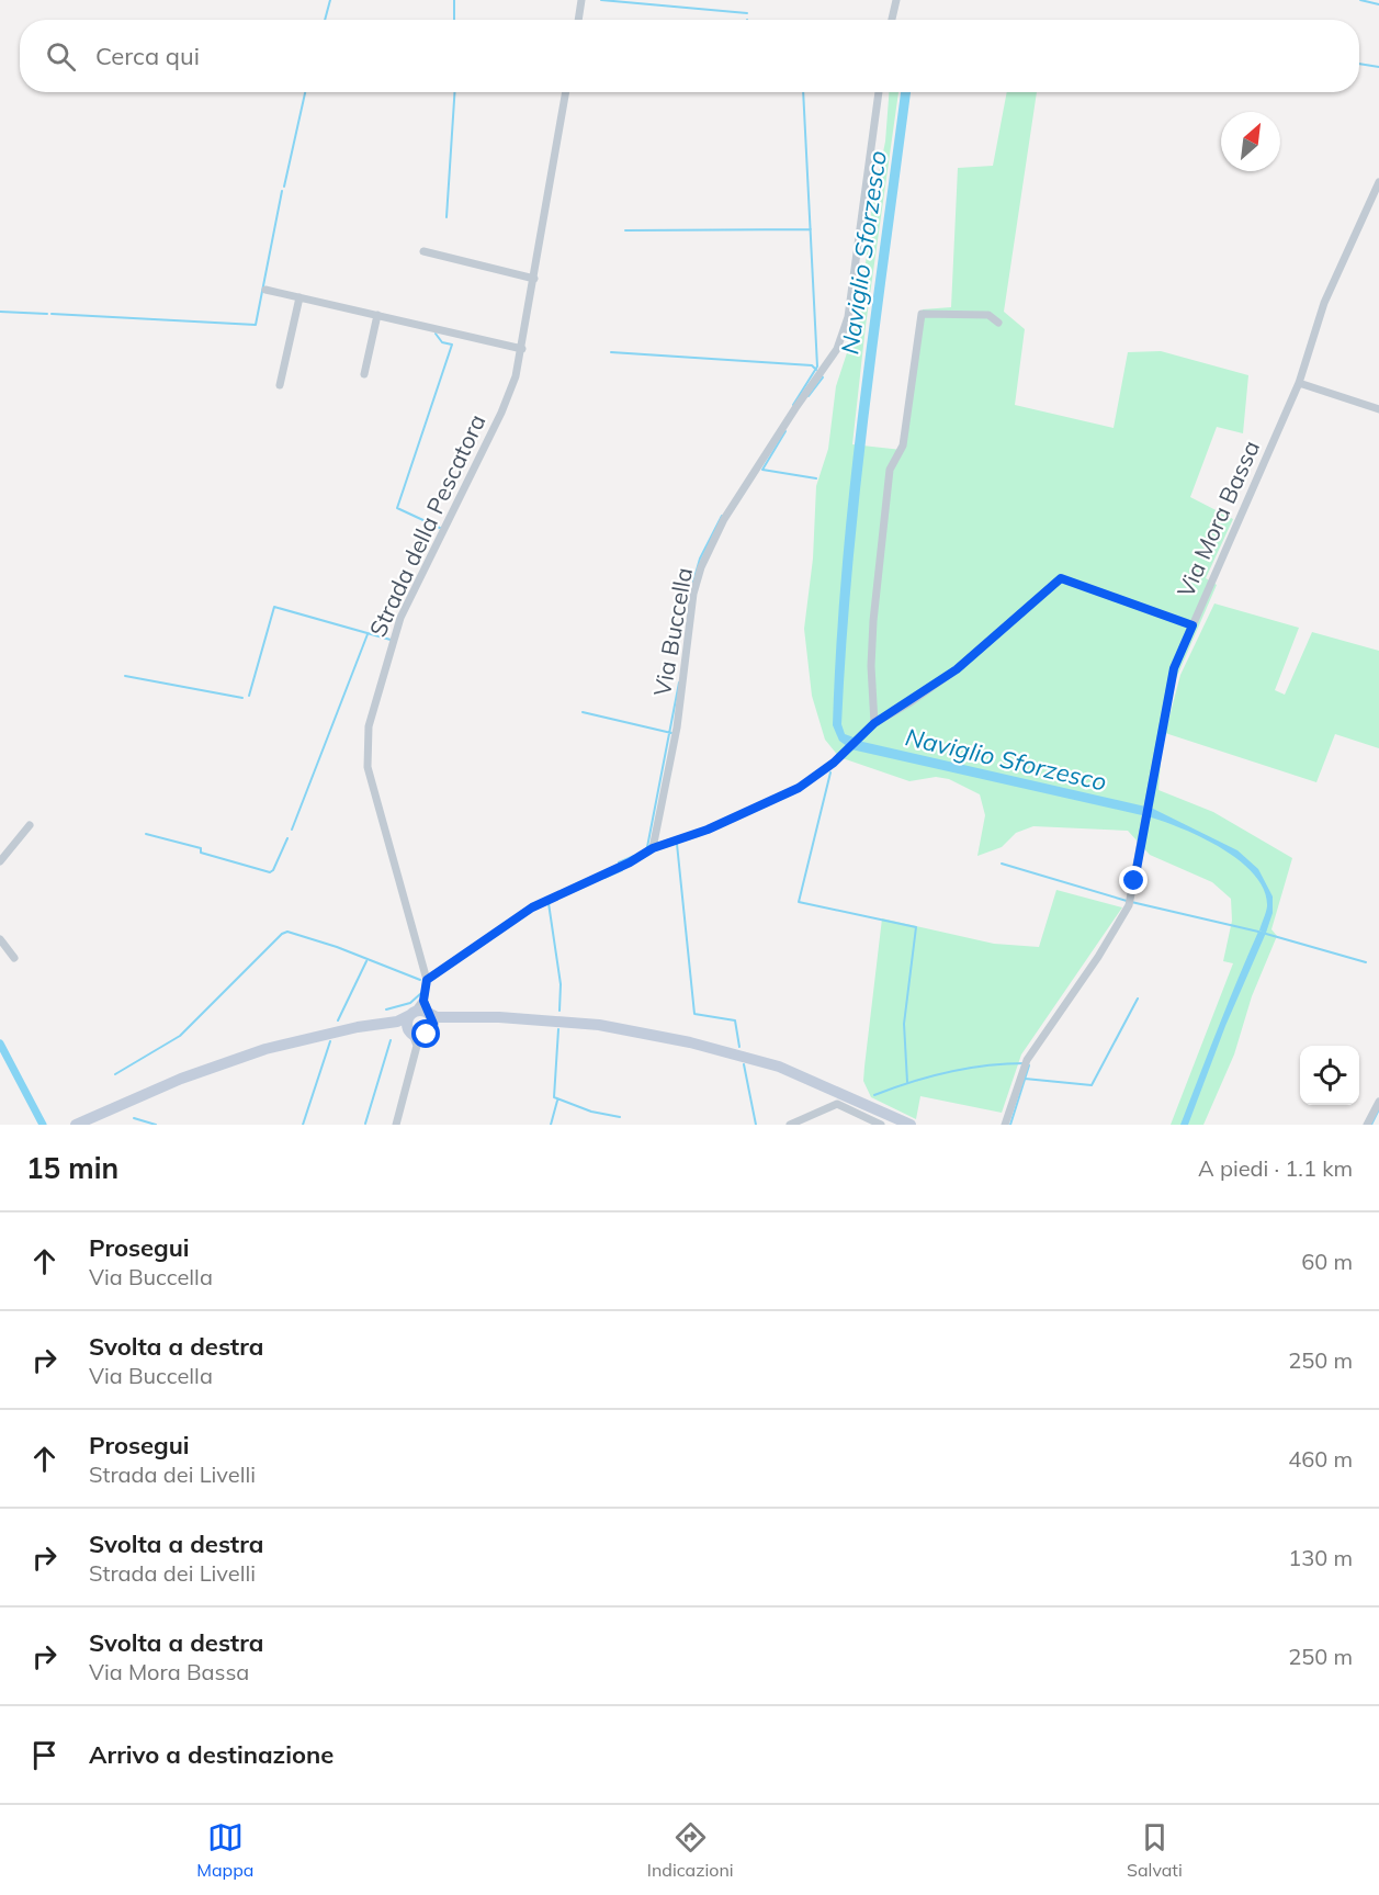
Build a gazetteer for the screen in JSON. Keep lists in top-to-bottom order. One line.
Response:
{"streets":{"street":["Via Mora Bassa","Strada della Pescatora","Via Buccella"]},"water":["Naviglio Sforzesco"],"north":"top right","page":{"search":"Cerca qui","heading":["15 min","A piedi · 1.1 km"],"list":[["Prosegui","Via Buccella","60 m"],["Svolta a destra","Via Buccella","250 m"],["Prosegui","Strada dei Livelli","460 m"],["Svolta a destra","Strada dei Livelli","130 m"],["Svolta a destra","Via Mora Bassa","250 m"],"Arrivo a destinazione"],"nav":["Mappa","Indicazioni","Salvati"]}}
